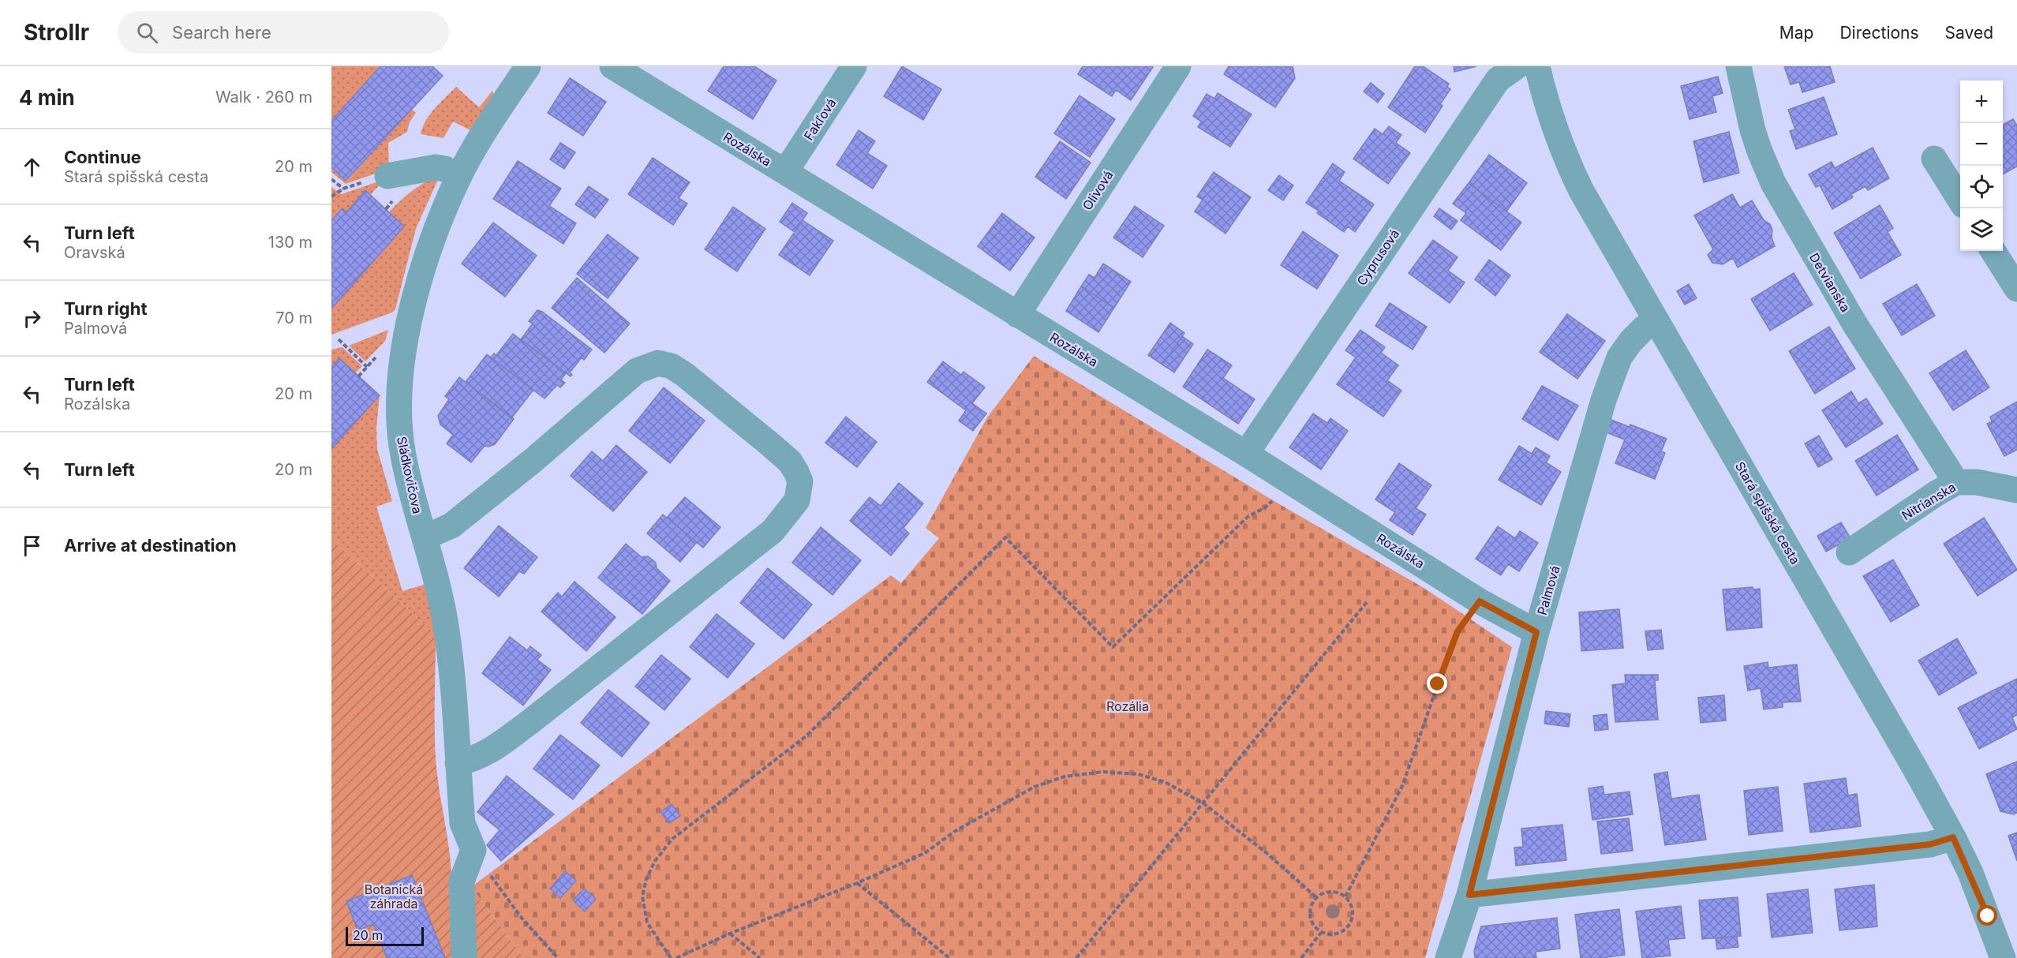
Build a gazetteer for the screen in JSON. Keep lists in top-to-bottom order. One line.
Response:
{"streets":{"street":["Fakľová","Rozálska","Olivová","Cyprusová","Detvianska","Sládkovičova","Nitrianska","Stará spišská cesta","Palmová"]},"crossings":[["Fakľová","Rozálska"],["Rozálska","Olivová"],["Rozálska","Cyprusová"],["Rozálska","Palmová"],["Detvianska","Nitrianska"],["Stará spišská cesta","Palmová"]],"parks":["Rozália","Botanická záhrada"],"scale_bar":"20 m","page":{"header":"Strollr","search":"Search here","nav":["Map","Directions","Saved"],"heading":["4 min","Walk · 260 m"],"map_buttons":["+","−"],"list":[["Continue","Stará spišská cesta","20 m"],["Turn left","Oravská","130 m"],["Turn right","Palmová","70 m"],["Turn left","Rozálska","20 m"],["Turn left","20 m"],"Arrive at destination"],"scale":"20 m"}}
